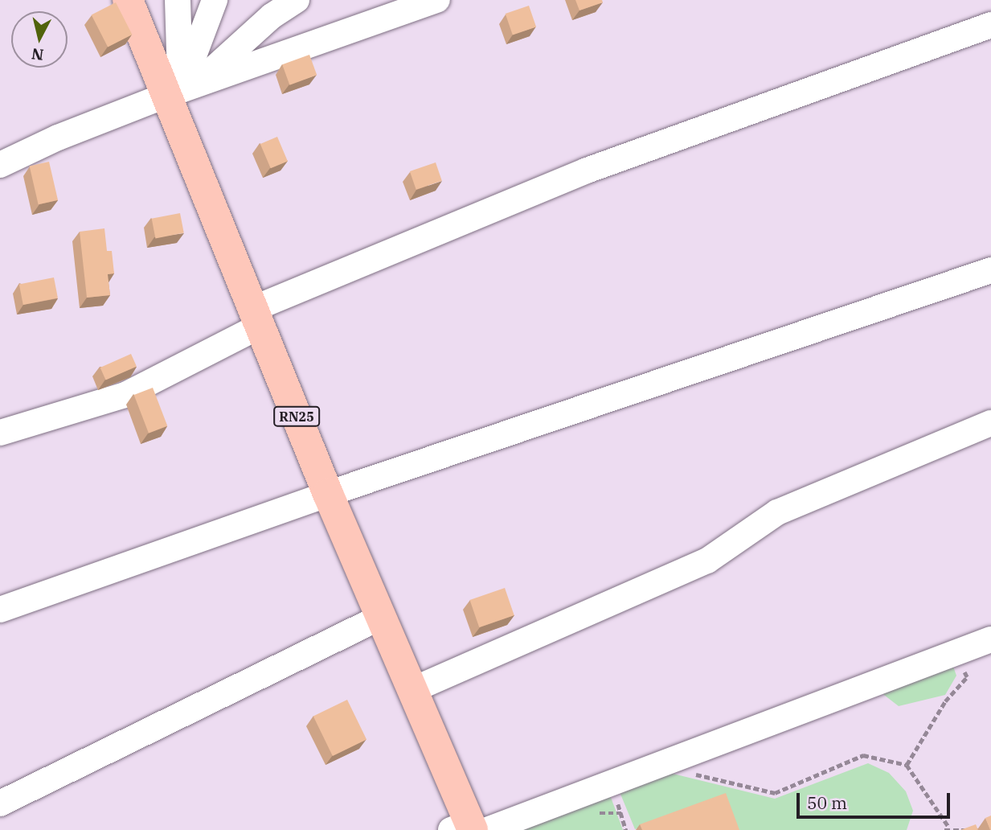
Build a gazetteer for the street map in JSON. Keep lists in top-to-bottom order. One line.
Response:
{"streets":{"main road":["RN25"]},"scale_bar":"50 m","north":"bottom"}
